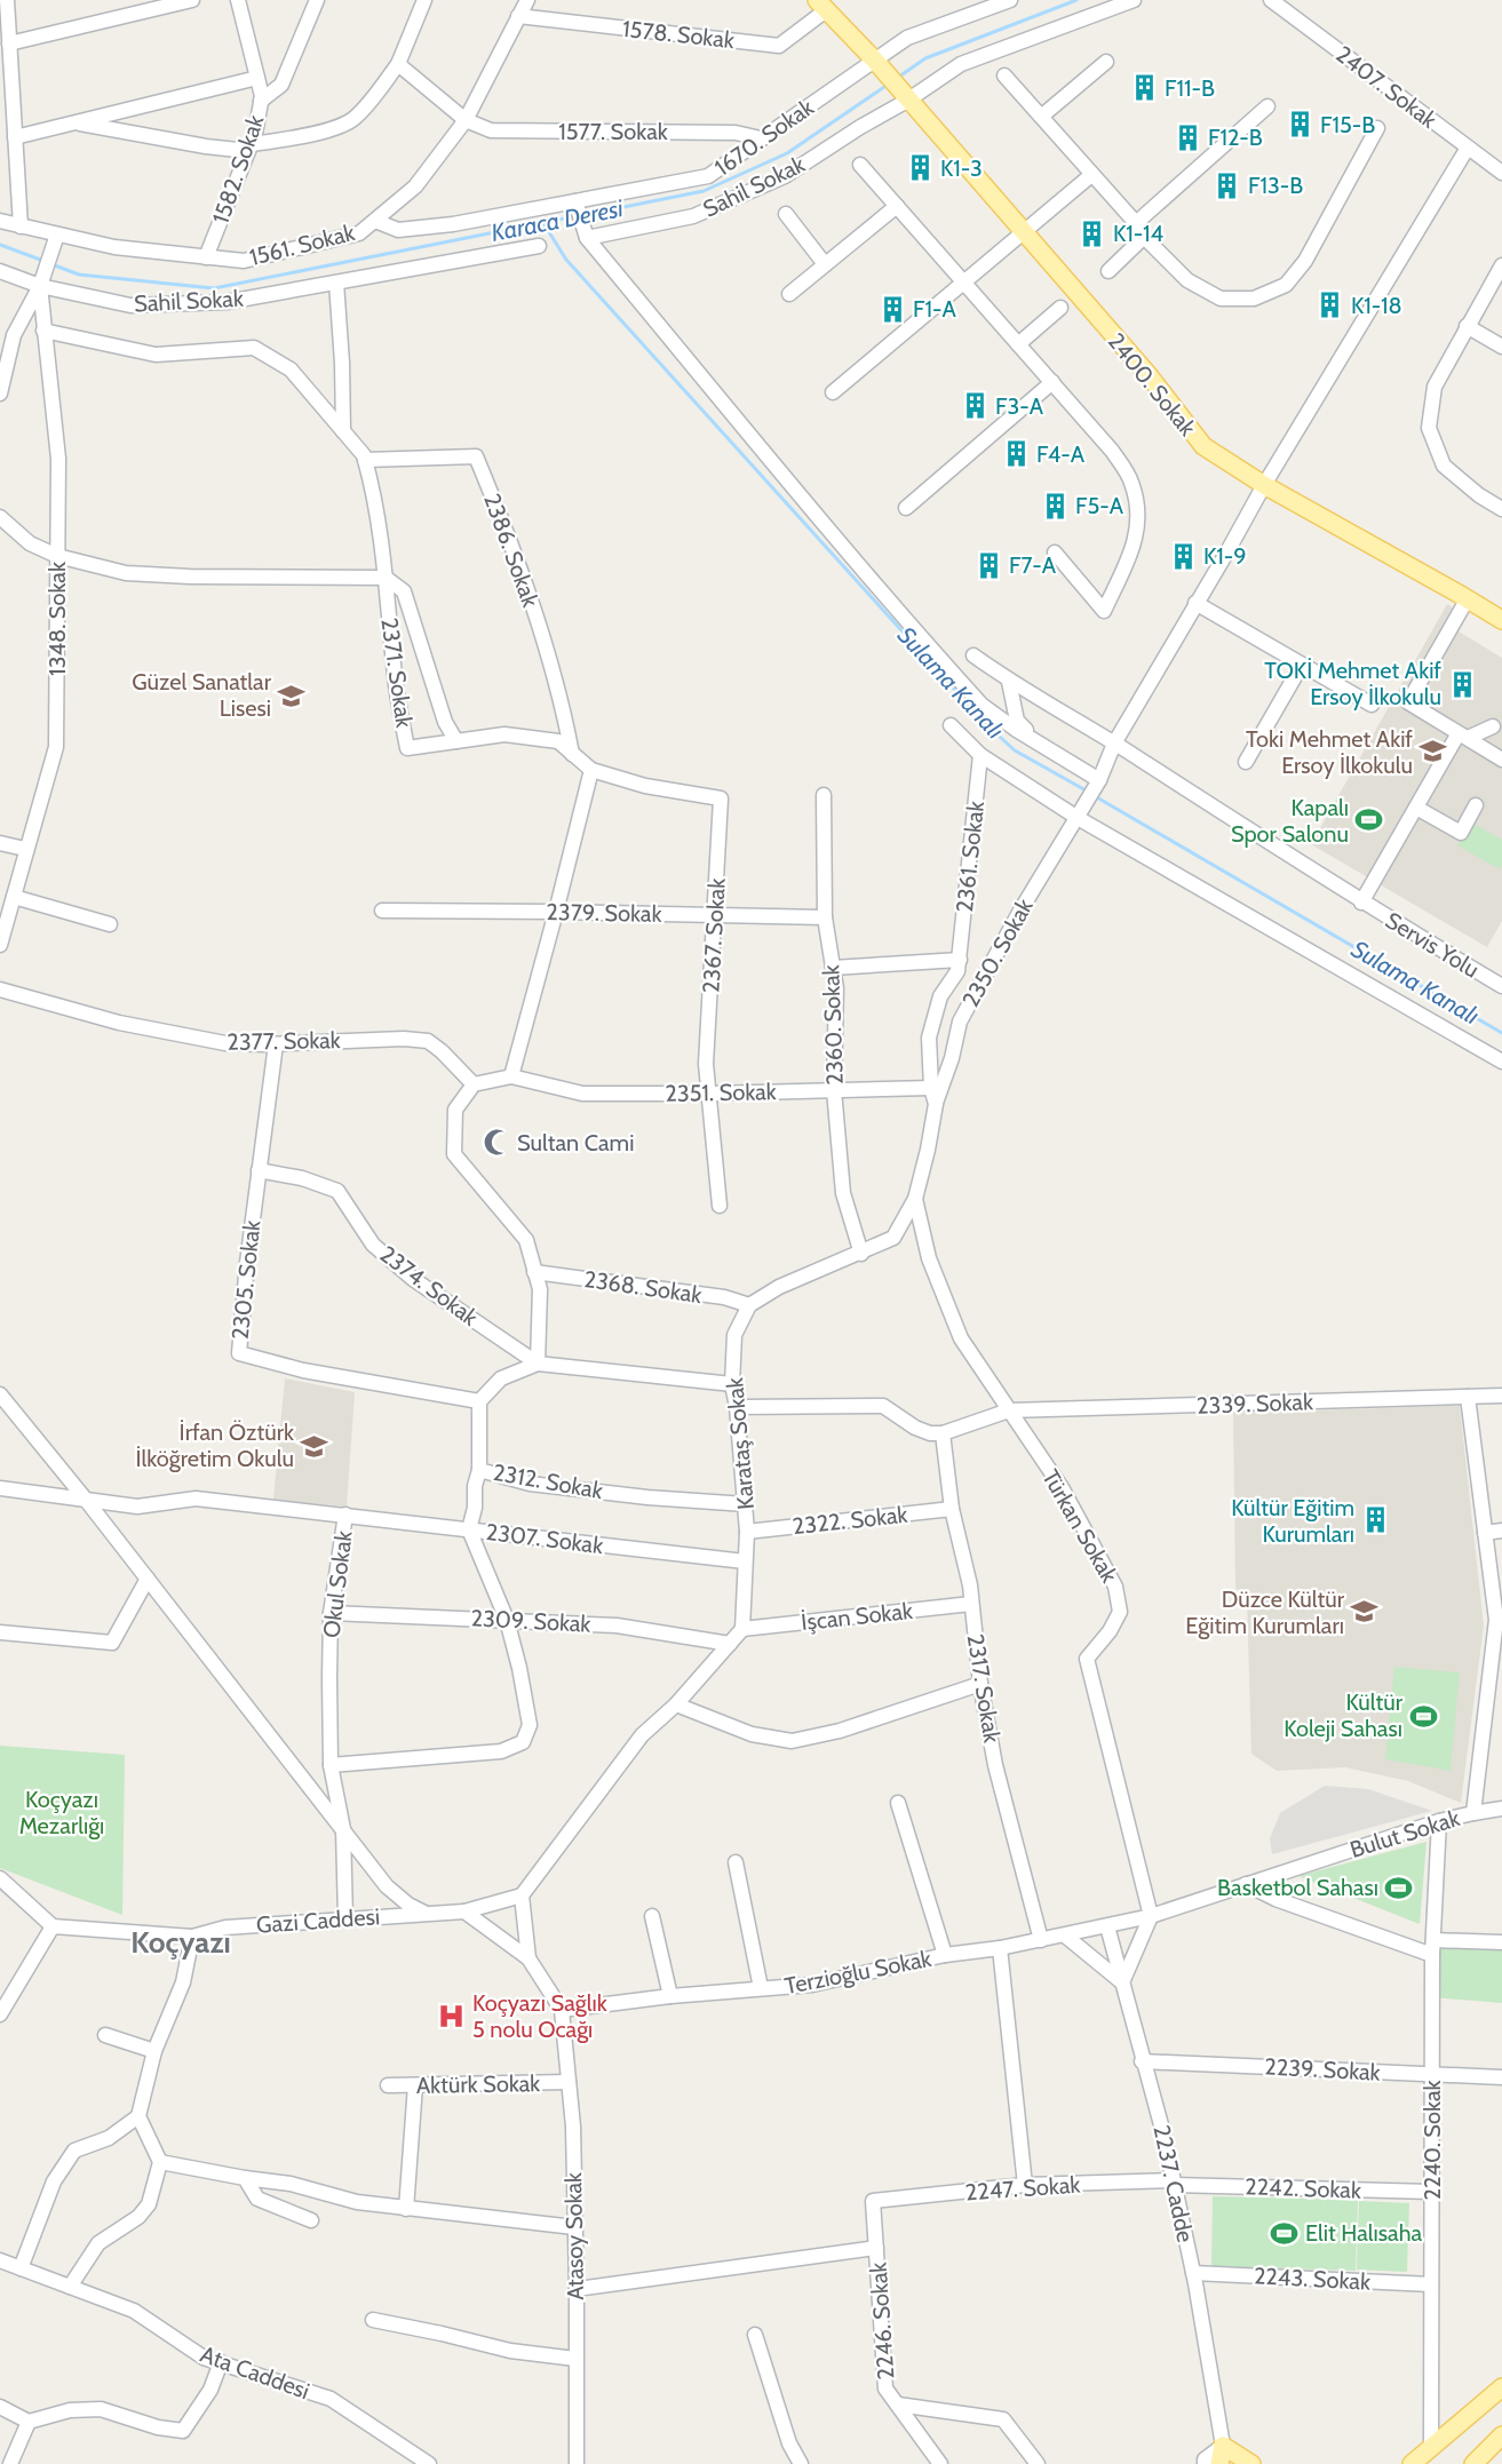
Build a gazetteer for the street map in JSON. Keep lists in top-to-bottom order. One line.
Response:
{"streets":{"main road":["2400. Sokak"],"street":["1578. Sokak","2407. Sokak","1577. Sokak","1670. Sokak","1582. Sokak","Sahil Sokak","1561. Sokak","2386. Sokak","1348. Sokak","2371. Sokak","2361. Sokak","2379. Sokak","2367. Sokak","Servis Yolu","2350. Sokak","2360. Sokak","2377. Sokak","2351. Sokak","2305. Sokak","2374. Sokak","2368. Sokak","2339. Sokak","Karataş Sokak","2312. Sokak","2322. Sokak","Türkan Sokak","2307. Sokak","Okul Sokak","İşcan Sokak","2309. Sokak","2317. Sokak","Bulut Sokak","Gazi Caddesi","Terzioğlu Sokak","2239. Sokak","Aktürk Sokak","2240. Sokak","2237. Cadde","2247. Sokak","2242. Sokak","Atasoy Sokak","2243. Sokak","2246. Sokak","Ata Caddesi"]},"crossings":[["1578. Sokak","1561. Sokak"],["2407. Sokak","2350. Sokak"],["1577. Sokak","1670. Sokak"],["1577. Sokak","1561. Sokak"],["1670. Sokak","1561. Sokak"],["1670. Sokak","2400. Sokak"],["1582. Sokak","1561. Sokak"],["Sahil Sokak","2400. Sokak"],["Sahil Sokak","1348. Sokak"],["2400. Sokak","2350. Sokak"],["2386. Sokak","2371. Sokak"],["1348. Sokak","2371. Sokak"],["2371. Sokak","2367. Sokak"],["2379. Sokak","2367. Sokak"],["2379. Sokak","2360. Sokak"],["2367. Sokak","2351. Sokak"],["Servis Yolu","2350. Sokak"],["2360. Sokak","2351. Sokak"],["2377. Sokak","2305. Sokak"],["2305. Sokak","2374. Sokak"],["2305. Sokak","2312. Sokak"],["2368. Sokak","Karataş Sokak"],["2339. Sokak","Türkan Sokak"],["Karataş Sokak","2312. Sokak"],["Karataş Sokak","2322. Sokak"],["Karataş Sokak","2307. Sokak"],["Karataş Sokak","İşcan Sokak"],["2322. Sokak","2317. Sokak"],["Türkan Sokak","Bulut Sokak"],["Türkan Sokak","Terzioğlu Sokak"],["2307. Sokak","Okul Sokak"],["Okul Sokak","2309. Sokak"],["Okul Sokak","Gazi Caddesi"],["İşcan Sokak","2317. Sokak"],["2317. Sokak","Terzioğlu Sokak"],["Bulut Sokak","Terzioğlu Sokak"],["Bulut Sokak","2240. Sokak"],["Terzioğlu Sokak","2237. Cadde"],["Terzioğlu Sokak","Atasoy Sokak"],["2239. Sokak","2240. Sokak"],["2239. Sokak","2237. Cadde"],["Aktürk Sokak","Atasoy Sokak"],["2240. Sokak","2242. Sokak"],["2240. Sokak","2243. Sokak"],["2237. Cadde","2247. Sokak"],["2237. Cadde","2242. Sokak"],["2237. Cadde","2243. Sokak"],["2247. Sokak","2242. Sokak"],["2247. Sokak","2246. Sokak"]],"districts":["Koçyazı"],"water":["Karaca Deresi","Sulama Kanalı"],"parks":["Koçyazı Mezarlığı"],"places":{"building":["F11-B","F15-B","F12-B","K1-3","F13-B","K1-14","K1-18","F1-A","F3-A","F4-A","F5-A","K1-9","F7-A","TOKİ Mehmet Akif Ersoy İlkokulu","Kültür Eğitim Kurumları"],"school or university":["Güzel Sanatlar Lisesi","Toki Mehmet Akif Ersoy İlkokulu","İrfan Öztürk İlköğretim Okulu","Düzce Kültür Eğitim Kurumları"],"sports":["Kapalı Spor Salonu","Kültür Koleji Sahası","Basketbol Sahası","Elit Halısaha"],"mosque":["Sultan Cami"],"hospital":["Koçyazı Sağlık 5 nolu Ocağı"]}}
